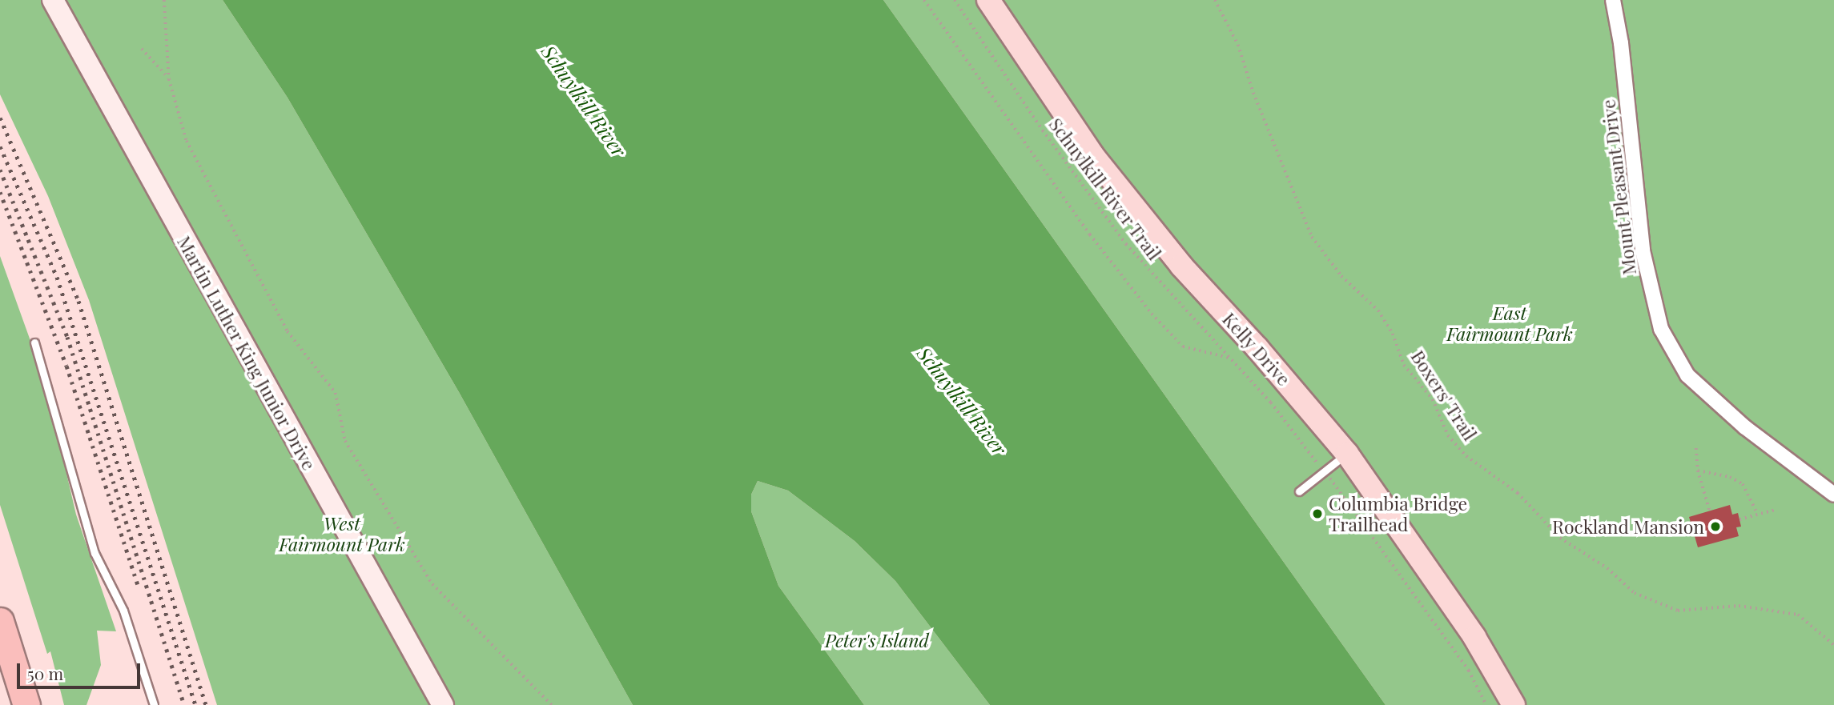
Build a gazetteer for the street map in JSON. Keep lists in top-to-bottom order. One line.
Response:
{"streets":{"main road":["Kelly Drive","Martin Luther King Junior Drive"],"street":["Mount Pleasant Drive"],"path":["Schuylkill River Trail","Boxers' Trail"]},"water":["Schuylkill River"],"parks":["East Fairmount Park","West Fairmount Park","Peter's Island"],"places":["Columbia Bridge Trailhead","Rockland Mansion"],"scale_bar":"50 m"}
